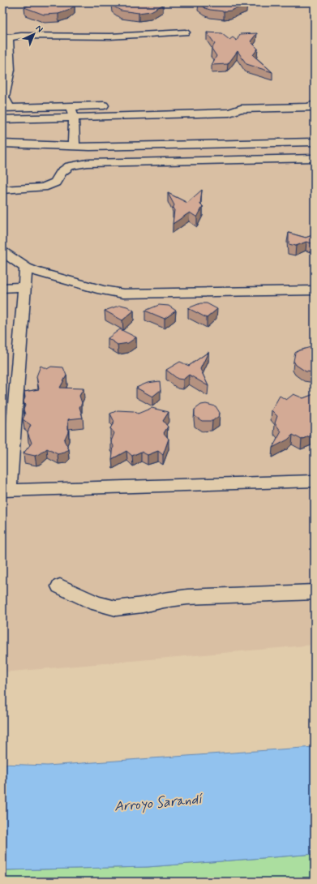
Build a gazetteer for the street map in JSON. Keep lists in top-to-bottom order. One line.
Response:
{"water":["Arroyo Sarandí"],"north":"top right"}
